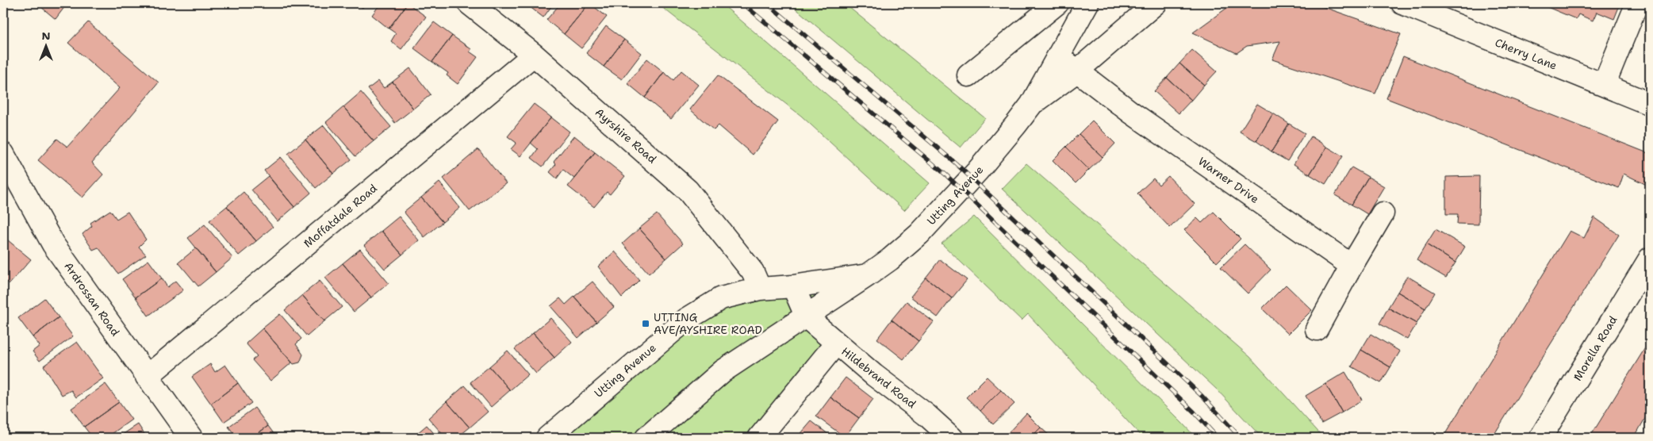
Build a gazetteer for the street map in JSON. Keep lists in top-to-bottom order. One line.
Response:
{"streets":{"street":["Cherry Lane","Ayrshire Road","Warner Drive","Utting Avenue","Moffatdale Road","Ardrossan Road","Morella Road","Hildebrand Road"]},"crossings":[["Ayrshire Road","Utting Avenue"],["Ayrshire Road","Moffatdale Road"],["Warner Drive","Utting Avenue"],["Utting Avenue","Hildebrand Road"],["Moffatdale Road","Ardrossan Road"]],"places":{"transit":["UTTING AVE/AYSHIRE ROAD"]},"north":"top"}
